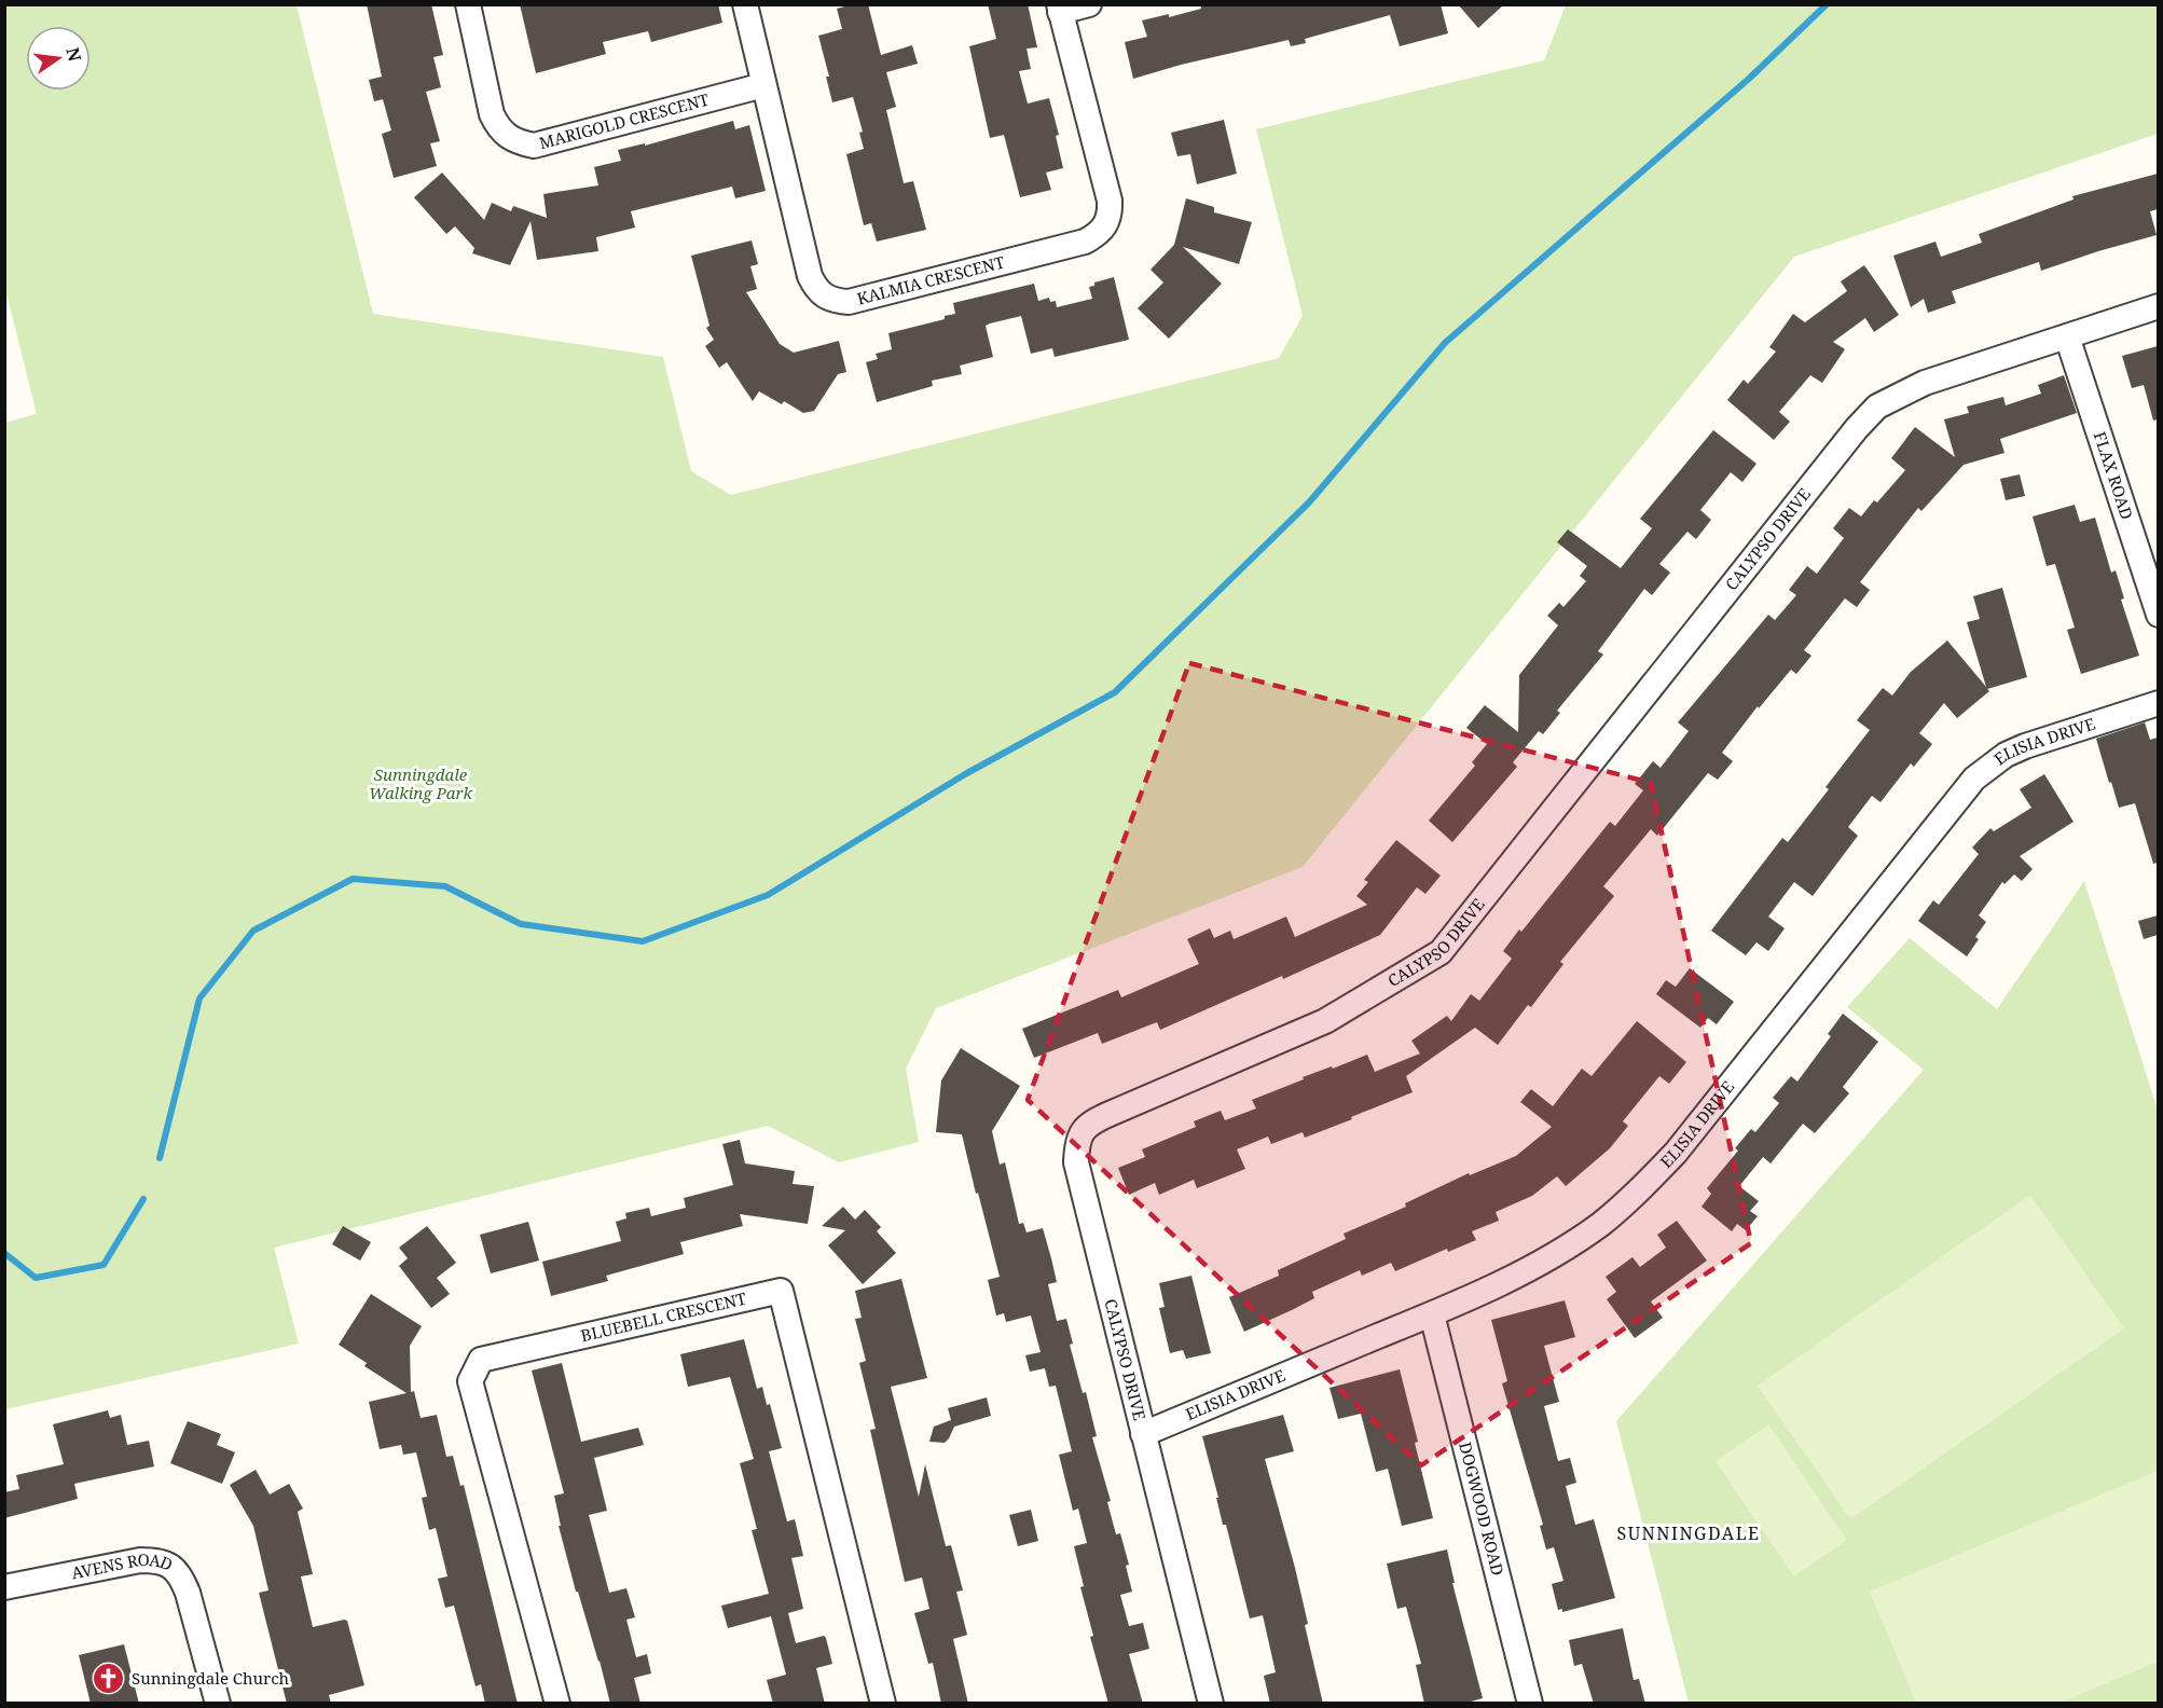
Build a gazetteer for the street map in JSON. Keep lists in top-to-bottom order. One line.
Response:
{"streets":{"street":["MARIGOLD CRESCENT","KALMIA CRESCENT","FLAX ROAD","CALYPSO DRIVE","ELISIA DRIVE","BLUEBELL CRESCENT","DOGWOOD ROAD","AVENS ROAD"]},"crossings":[["MARIGOLD CRESCENT","KALMIA CRESCENT"],["FLAX ROAD","CALYPSO DRIVE"],["CALYPSO DRIVE","ELISIA DRIVE"],["ELISIA DRIVE","DOGWOOD ROAD"]],"districts":["SUNNINGDALE"],"parks":["Sunningdale Walking Park"],"places":{"church":["Sunningdale Church"]},"north":"right"}
